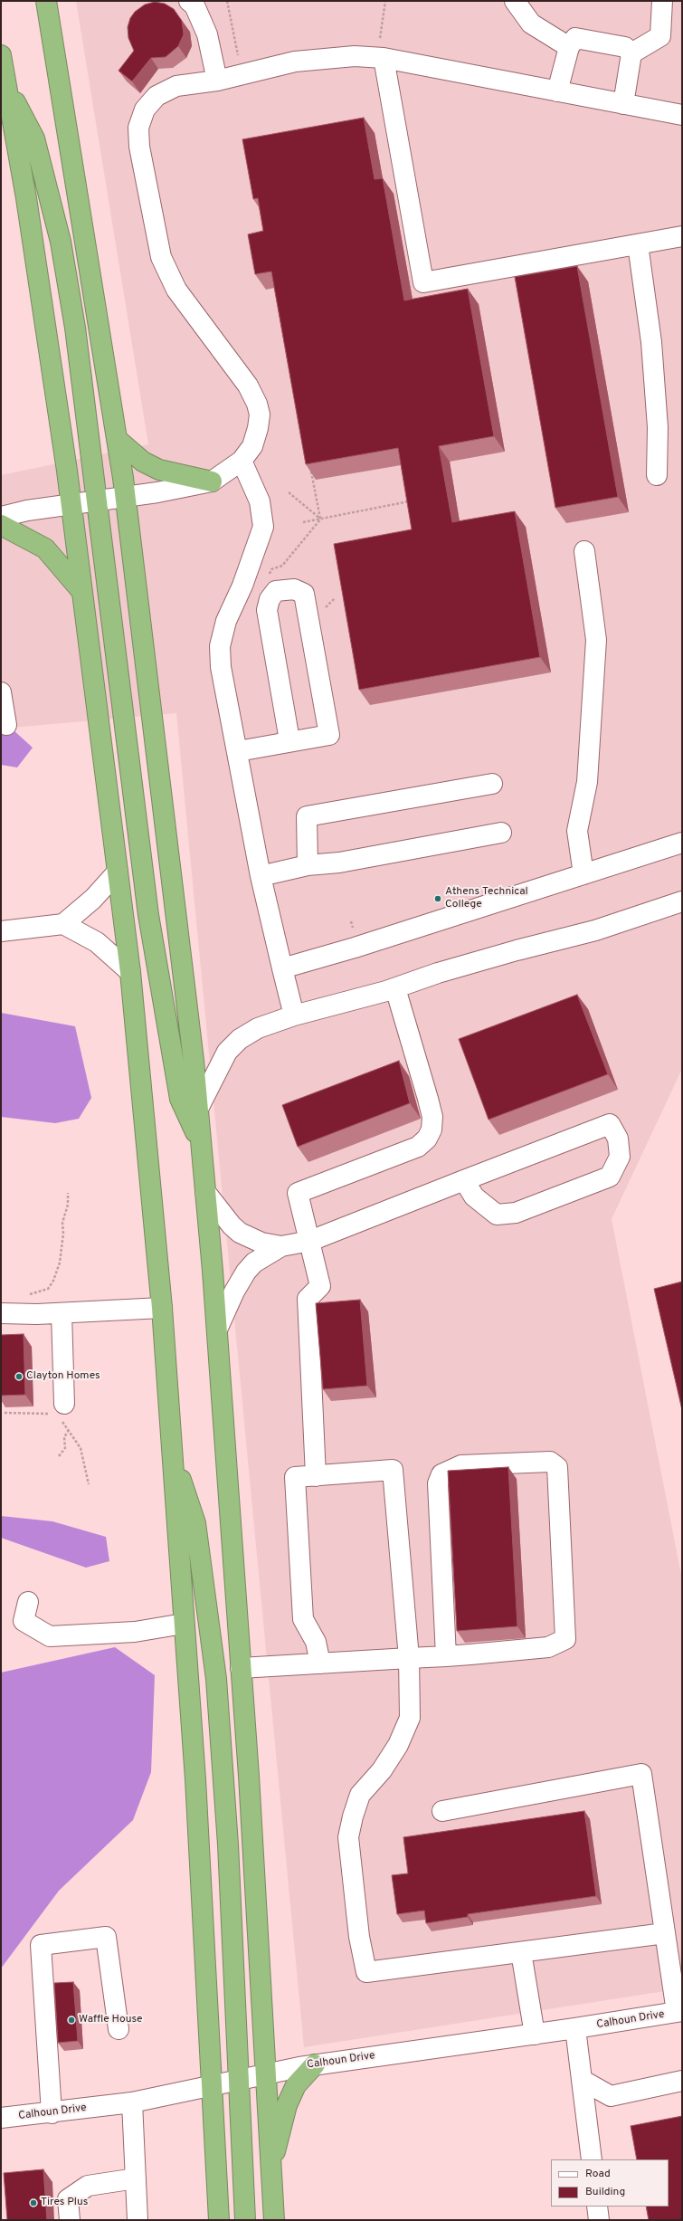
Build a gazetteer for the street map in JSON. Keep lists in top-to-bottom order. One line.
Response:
{"streets":{"street":["Calhoun Drive"]},"places":["Athens Technical College","Clayton Homes","Waffle House","Tires Plus"],"legend":["Road","Building"]}
